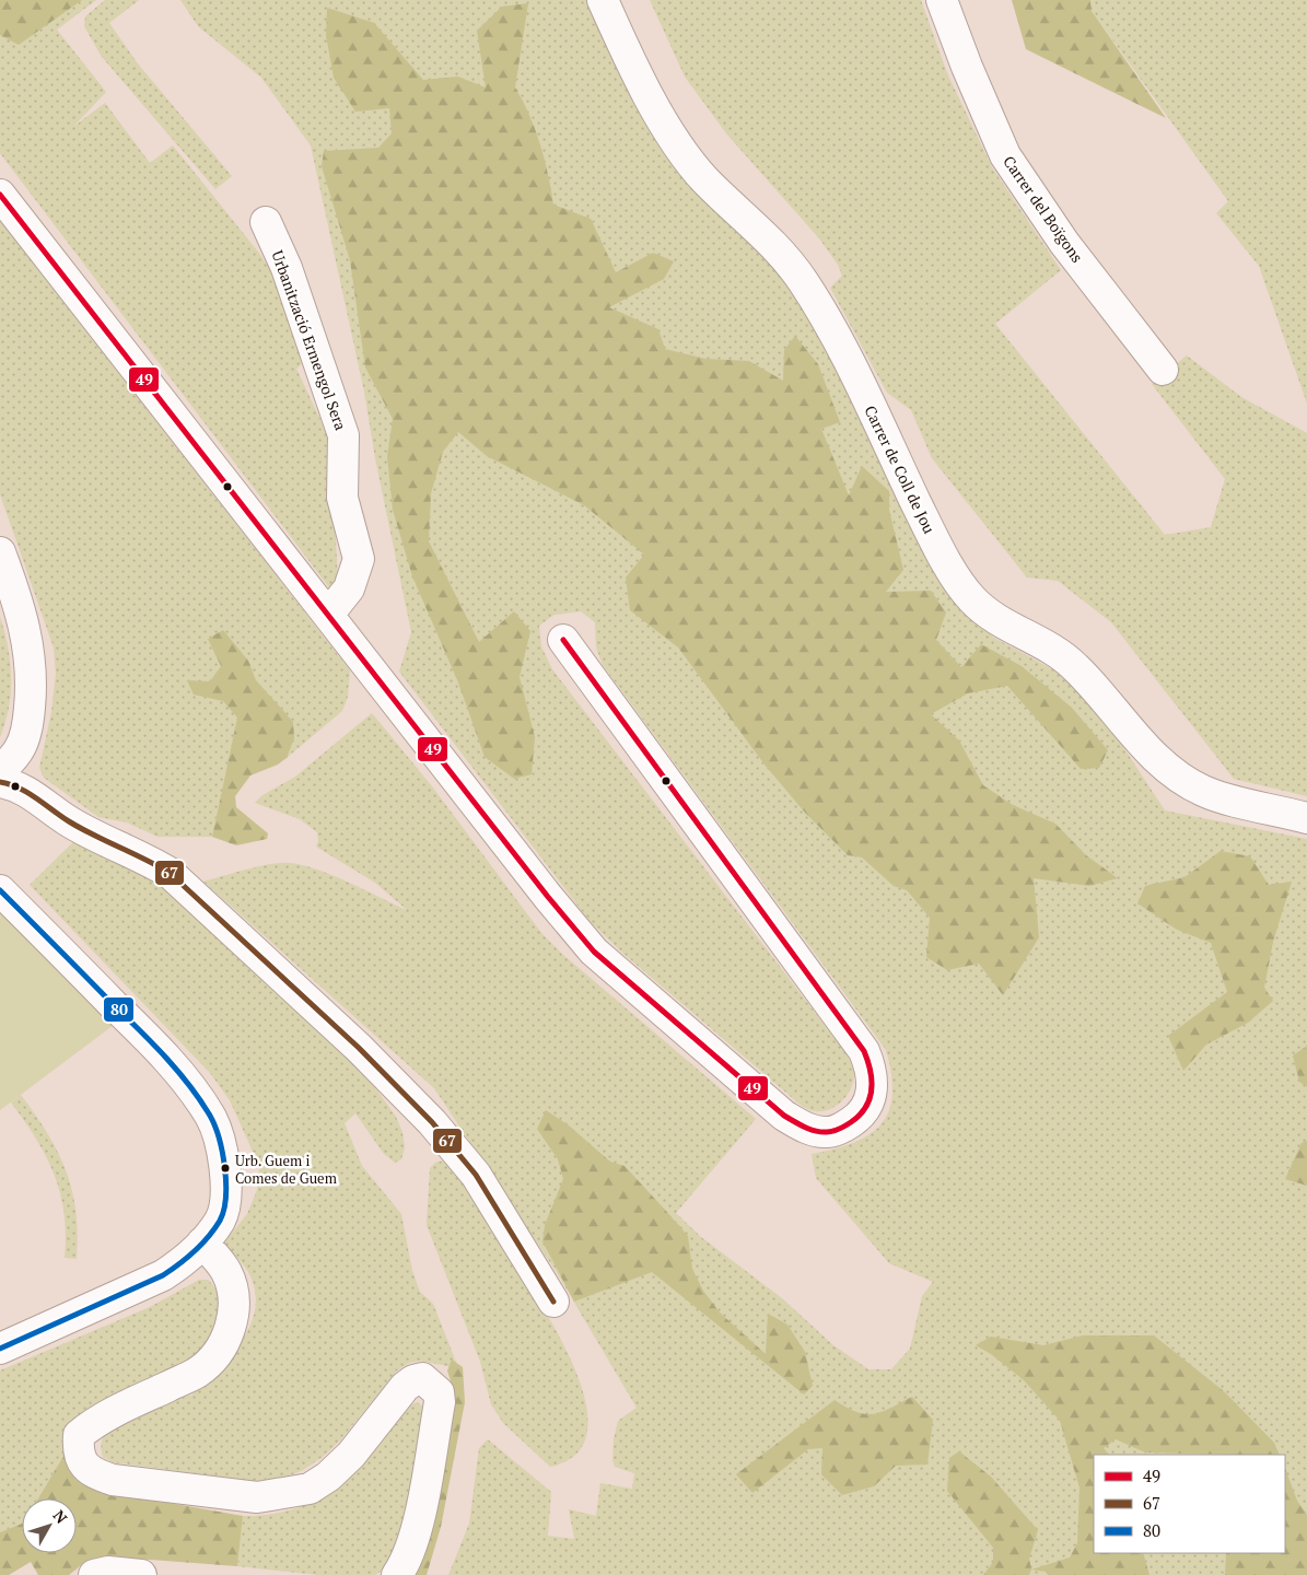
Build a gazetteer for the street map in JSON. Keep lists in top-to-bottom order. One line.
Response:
{"streets":{"street":["Carrer del Boïgons","Urbanització Ermengol Sera","Carrer de Coll de Jou"]},"places":["Urb. Guem i Comes de Guem"],"lines":["transit line 49","transit line 67","transit line 80"],"legend":["49","67","80"],"north":"top right"}
